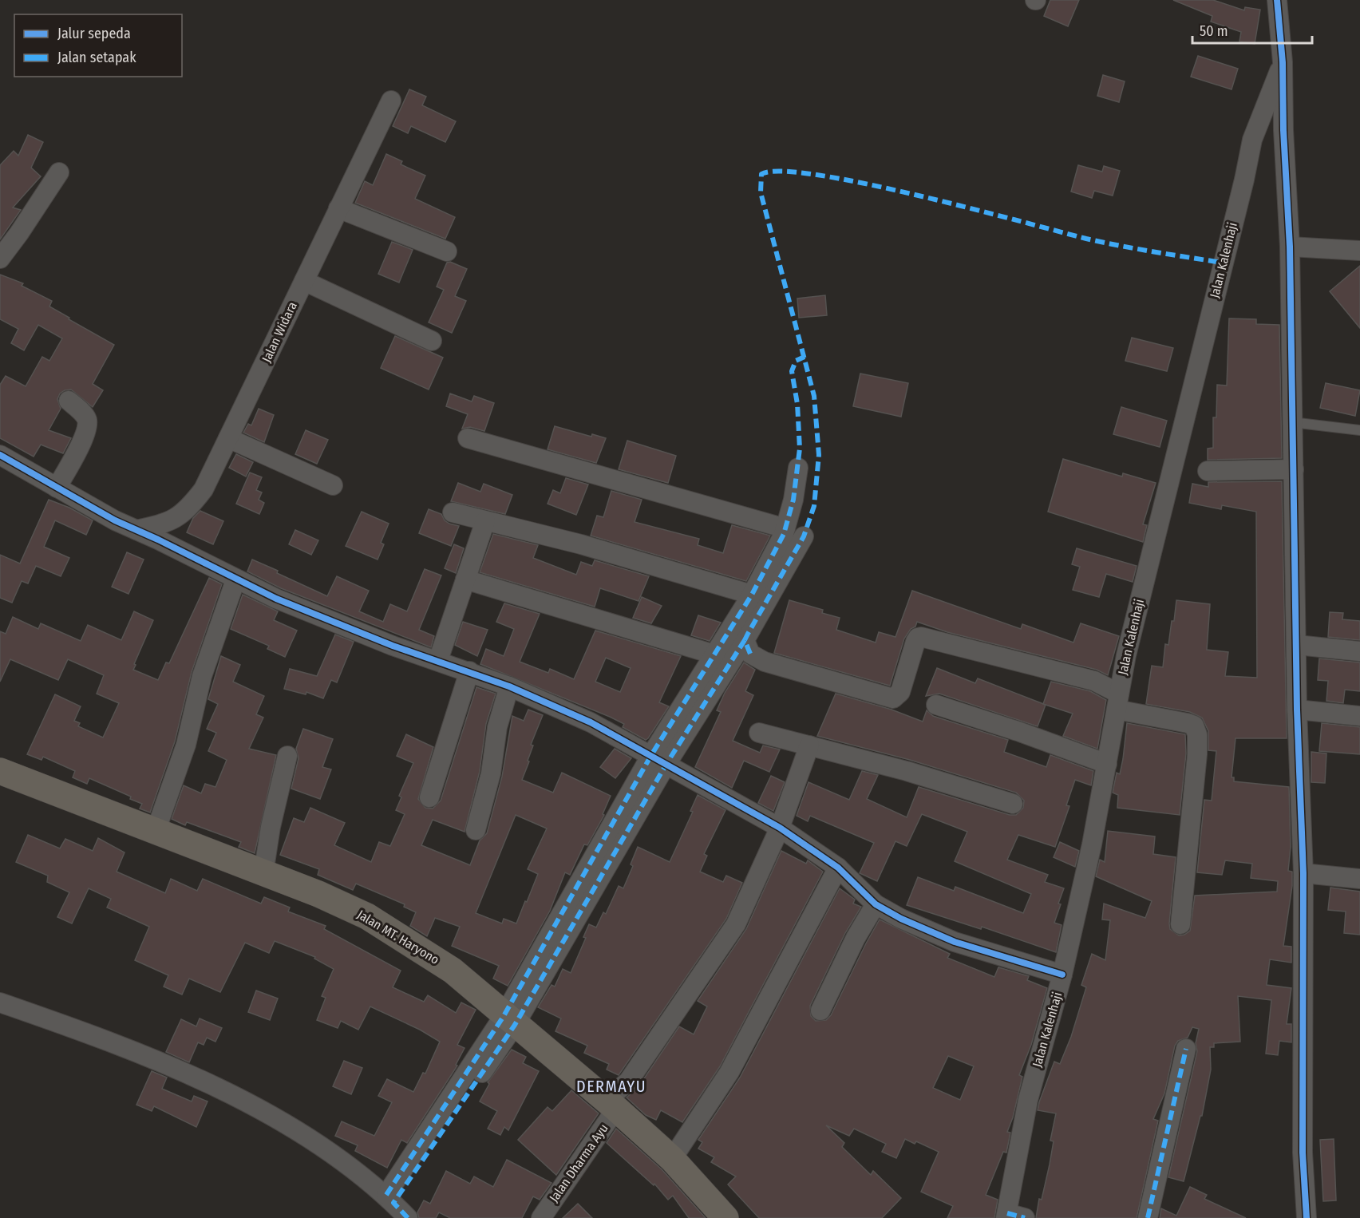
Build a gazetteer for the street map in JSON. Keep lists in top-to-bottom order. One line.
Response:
{"streets":{"main road":["Jalan MT. Haryono"],"street":["Jalan Kalenhaji","Jalan Widara","Jalan Dharma Ayu"]},"crossings":[["Jalan MT. Haryono","Jalan Dharma Ayu"]],"districts":["DERMAYU"],"legend":["Jalur sepeda","Jalan setapak"],"scale_bar":"50 m"}
